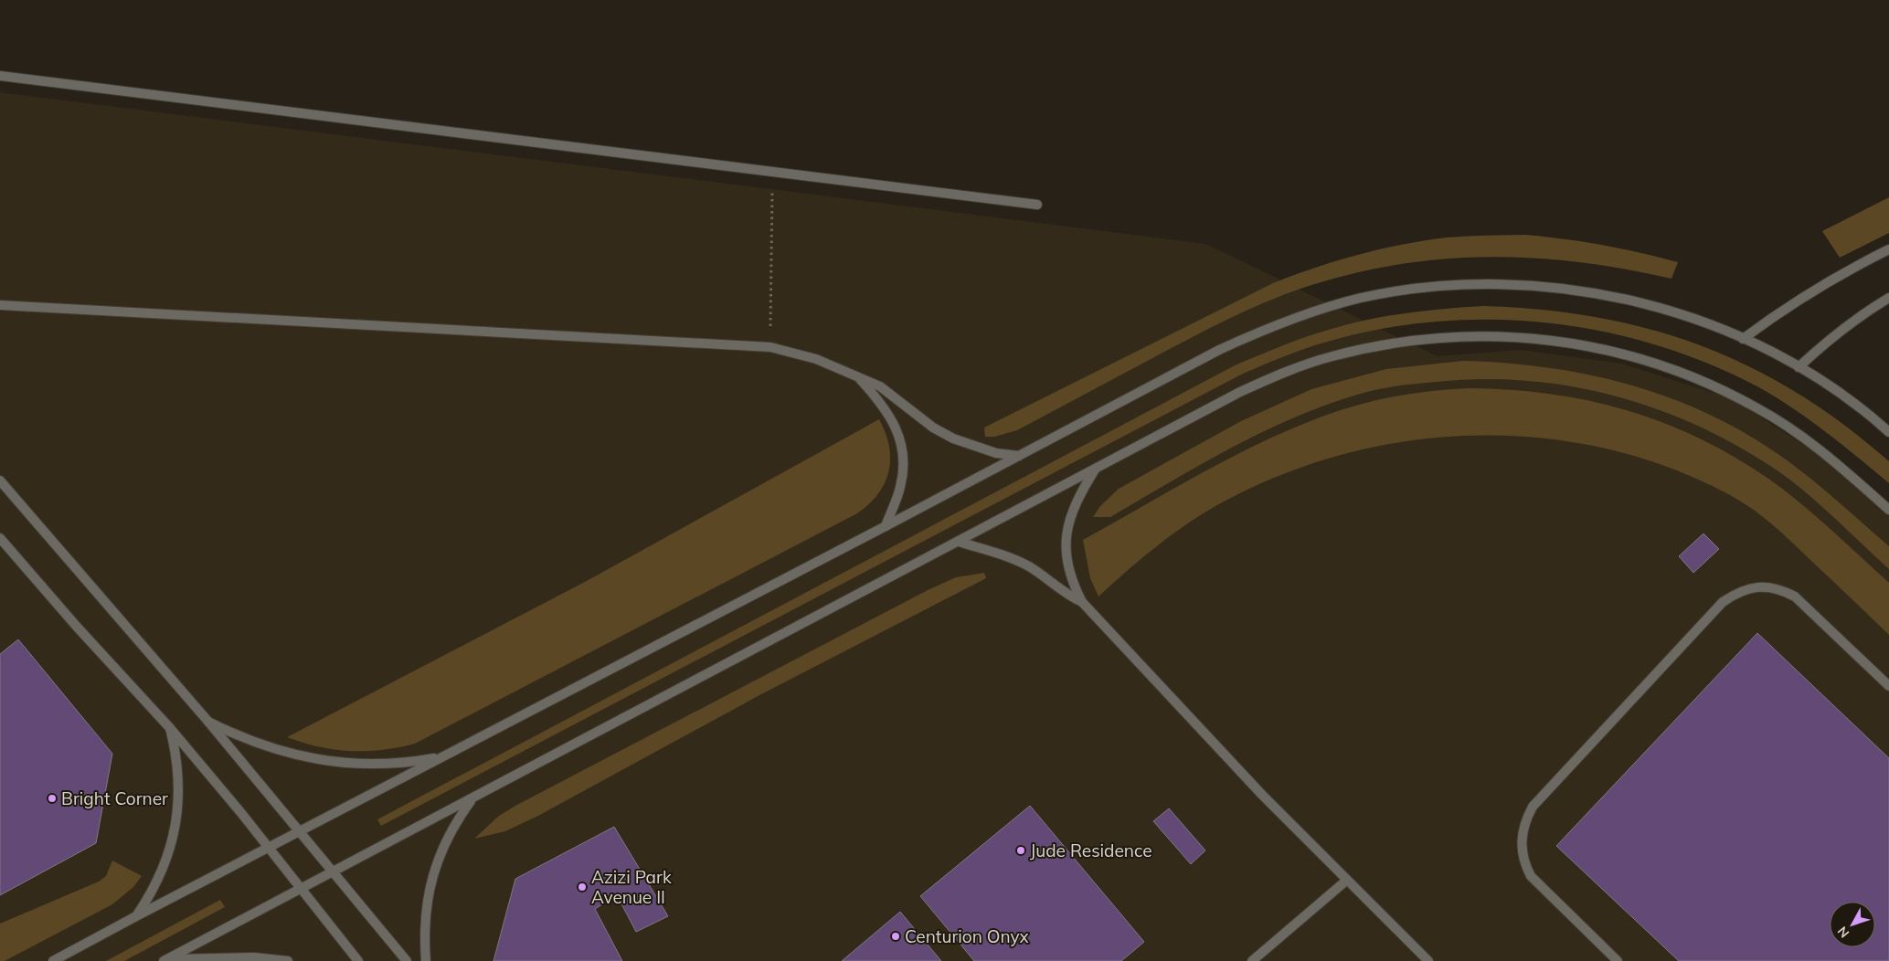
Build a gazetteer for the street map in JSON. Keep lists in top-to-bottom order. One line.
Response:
{"places":["Bright Corner","Jude Residence","Azizi Park Avenue II","Centurion Onyx"],"north":"bottom left"}
